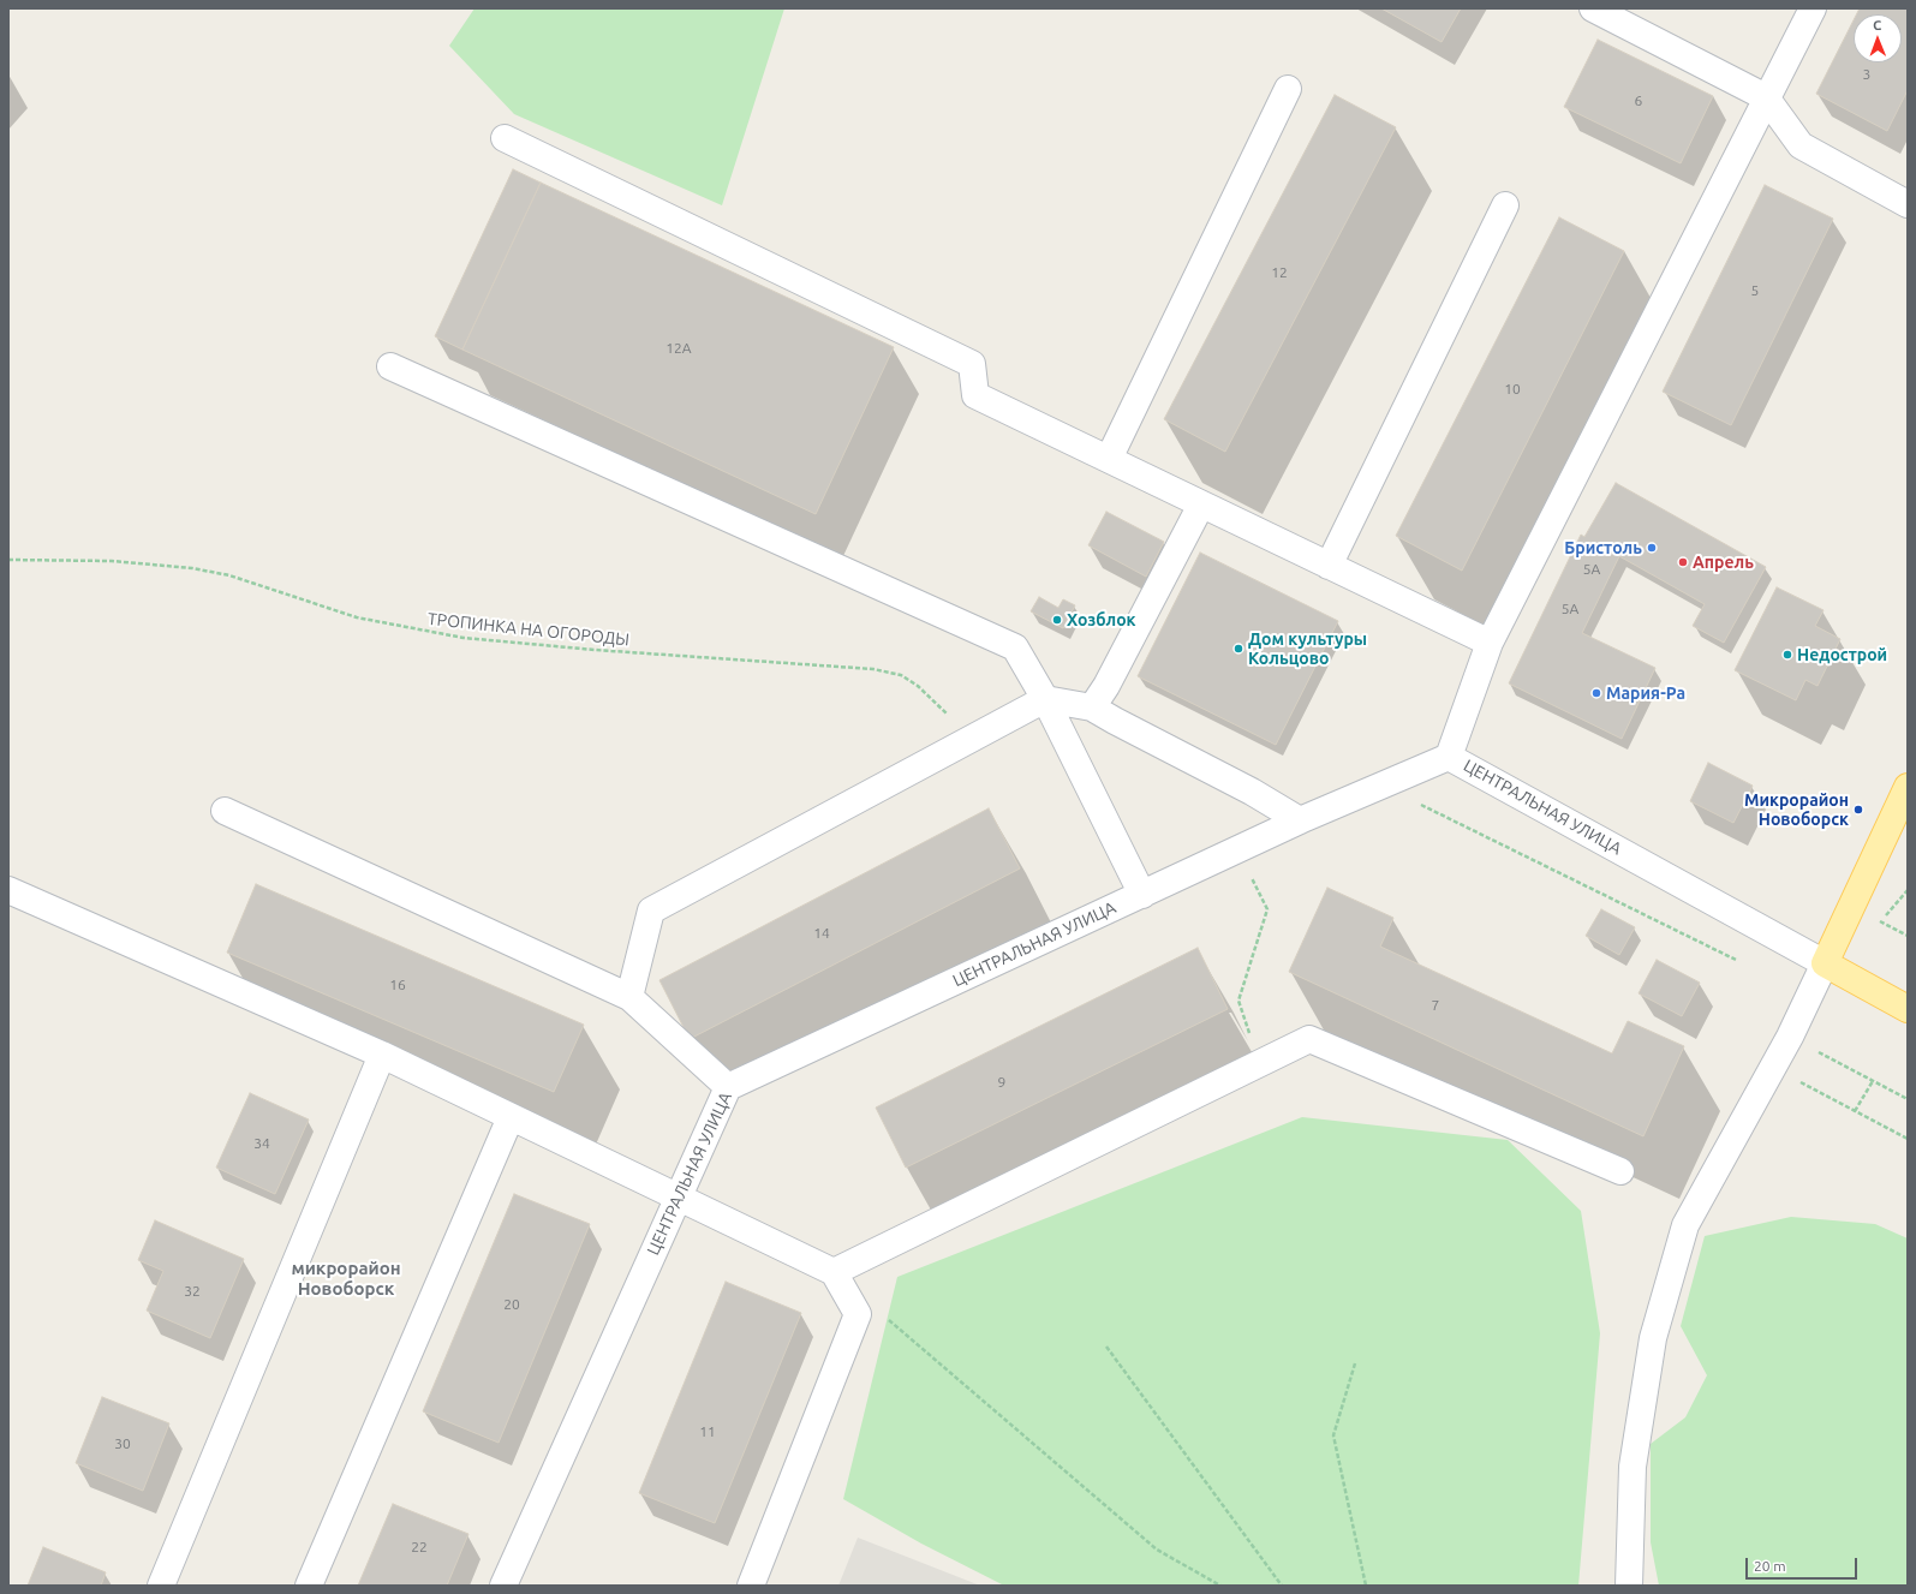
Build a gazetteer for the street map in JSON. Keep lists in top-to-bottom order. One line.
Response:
{"streets":{"street":["ЦЕНТРАЛЬНАЯ УЛИЦА"],"path":["ТРОПИНКА НА ОГОРОДЫ"]},"districts":["микрорайон Новоборск"],"places":["Бристоль","Апрель","Хозблок","Дом культуры Кольцово","Недострой","Мария-Ра","Микрорайон Новоборск"],"house_numbers":["3","6","12","5","12А","10","5А","5А","14","16","7","9","34","32","20","11","30","22"],"scale_bar":"20 m","north":"top"}
